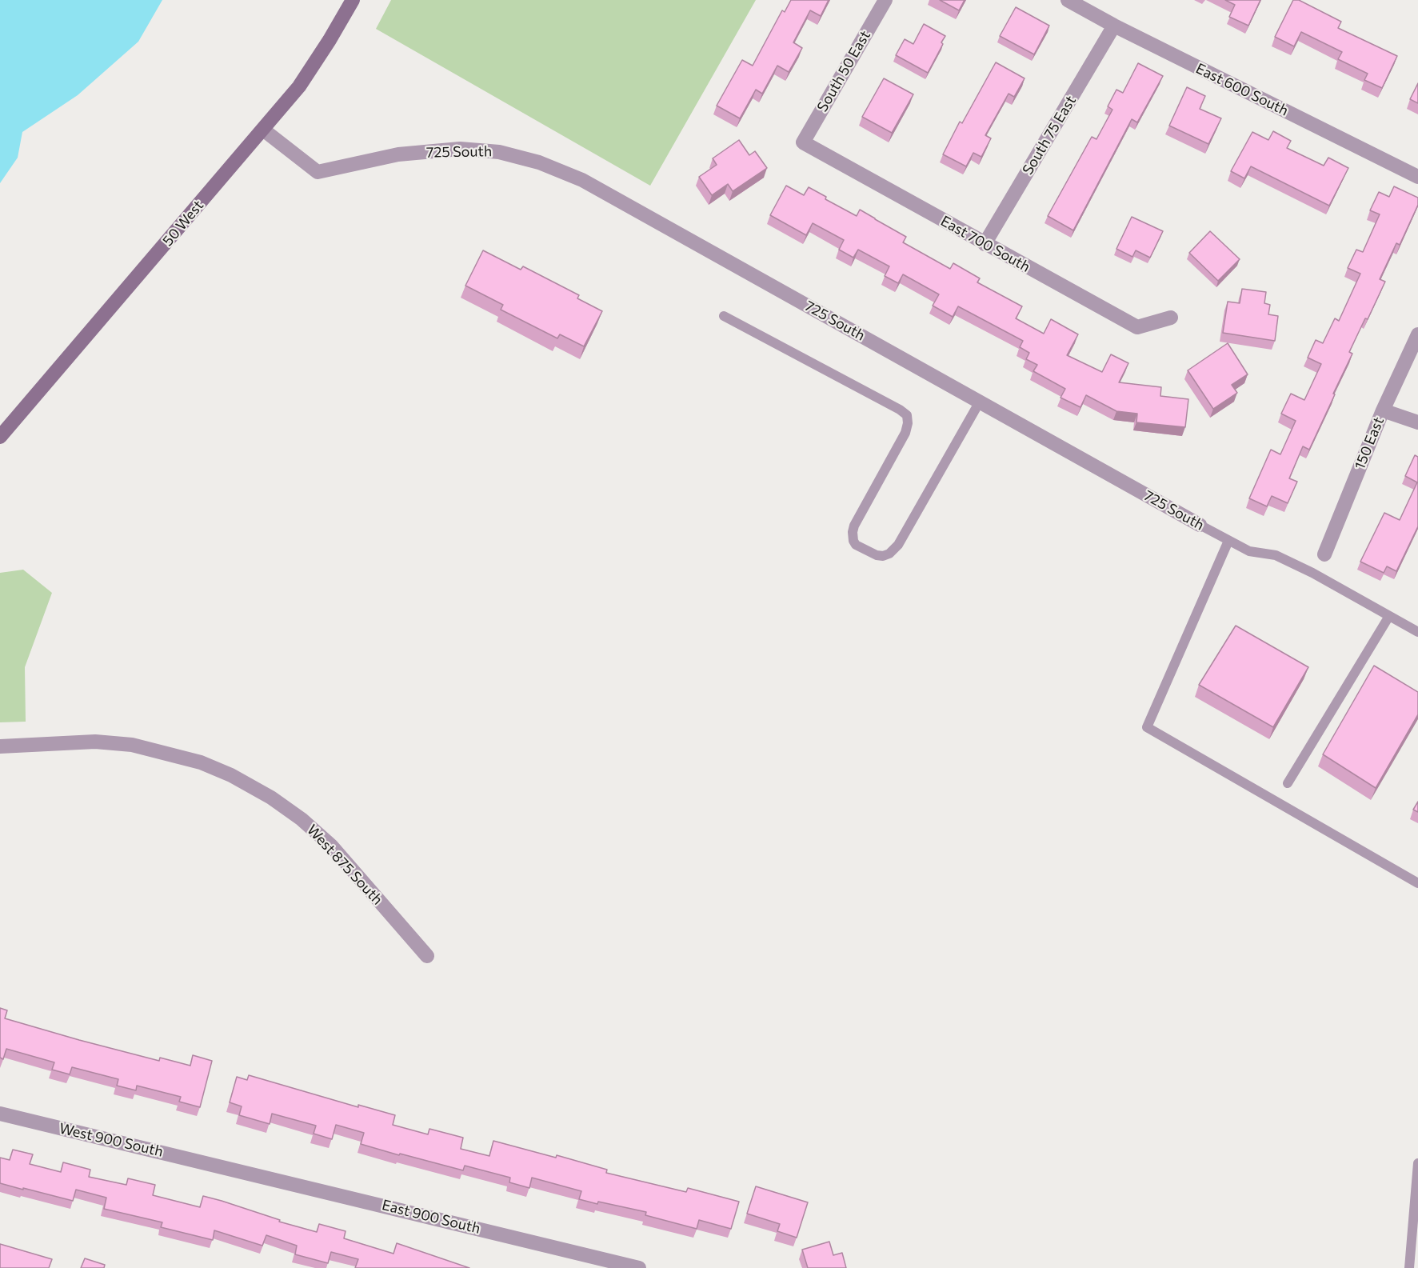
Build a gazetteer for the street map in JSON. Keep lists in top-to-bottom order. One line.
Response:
{"streets":{"street":["South 50 East","East 600 South","South 75 East","725 South","50 West","East 700 South","150 East","West 875 South","West 900 South","East 900 South"]},"crossings":[["South 50 East","East 700 South"],["East 600 South","South 75 East"],["South 75 East","East 700 South"],["725 South","50 West"],["West 900 South","East 900 South"]]}
